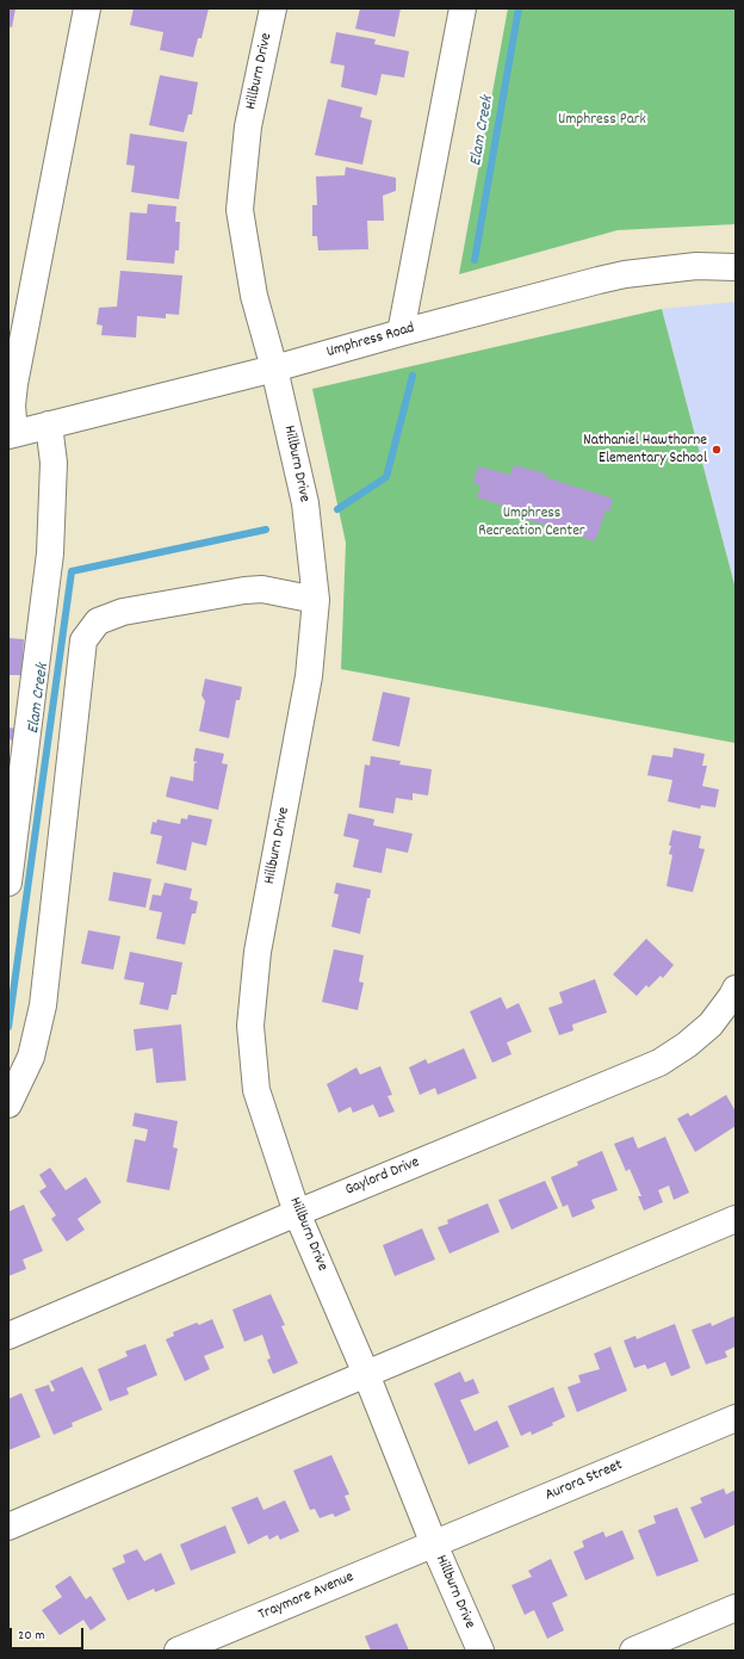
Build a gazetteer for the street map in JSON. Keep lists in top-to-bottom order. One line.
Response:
{"streets":{"street":["Hillburn Drive","Umphress Road","Gaylord Drive","Aurora Street","Traymore Avenue"]},"crossings":[["Hillburn Drive","Umphress Road"],["Hillburn Drive","Gaylord Drive"],["Hillburn Drive","Aurora Street"],["Hillburn Drive","Traymore Avenue"],["Aurora Street","Traymore Avenue"]],"water":["Elam Creek"],"parks":["Umphress Park","Umphress Recreation Center"],"places":["Nathaniel Hawthorne Elementary School"],"scale_bar":"20 m"}
